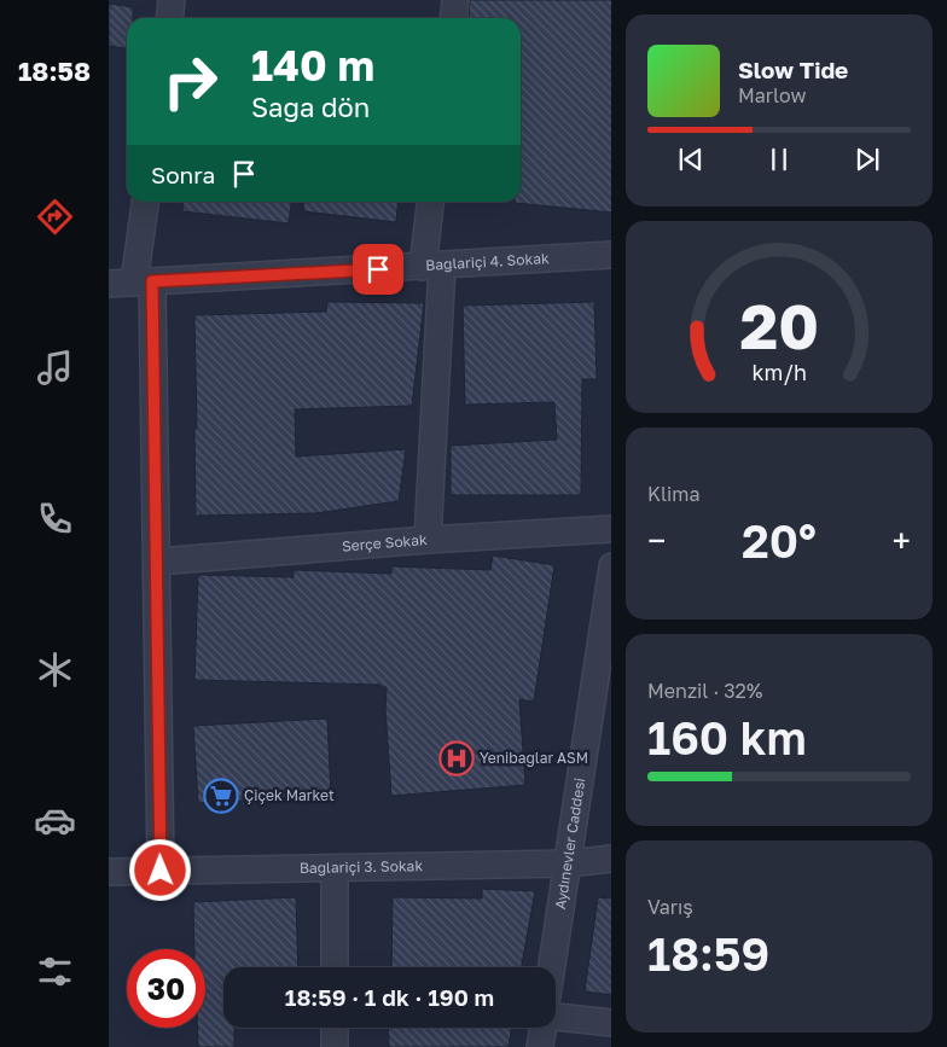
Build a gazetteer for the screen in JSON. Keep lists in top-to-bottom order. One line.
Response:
{"streets":{"street":["Bağlariçi 4. Sokak","Serçe Sokak","Aydınevler Caddesi","Bağlariçi 3. Sokak"]},"crossings":[["Aydınevler Caddesi","Bağlariçi 3. Sokak"]],"places":{"hospital":["Yenibağlar ASM"],"supermarket":["Çiçek Market"]},"page":{"tabs":"18:58","turn":["140 m","Sağa dön"],"song":["Slow Tide","Marlow"],"then":"Sonra","tile":["Klima",["Menzil · 32%","160 km"],["Varış","18:59"]],"heat":["−","20°","+"],"limit":"30","trip":"18:59 · 1 dk · 190 m","gauge":["20","km/h"]}}
